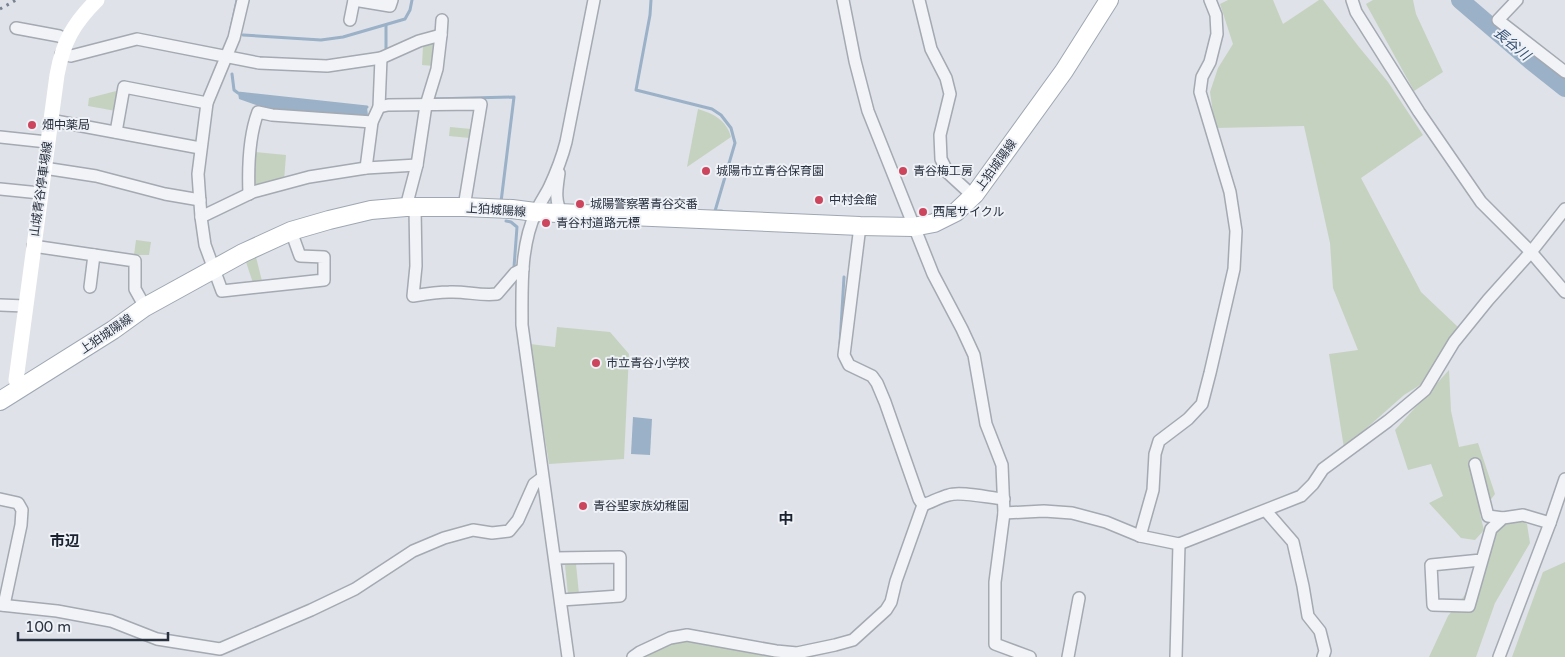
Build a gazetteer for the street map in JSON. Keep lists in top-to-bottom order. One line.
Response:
{"streets":{"main road":["上狛城陽線","山城青谷停車場線"]},"crossings":[["上狛城陽線","山城青谷停車場線"]],"districts":["中","市辺"],"water":["長谷川"],"places":["畑中薬局","城陽市立青谷保育園","青谷梅工房","中村会館","城陽警察署青谷交番","西尾サイクル","青谷村道路元標","市立青谷小学校","青谷聖家族幼稚園"],"scale_bar":"100 m"}
